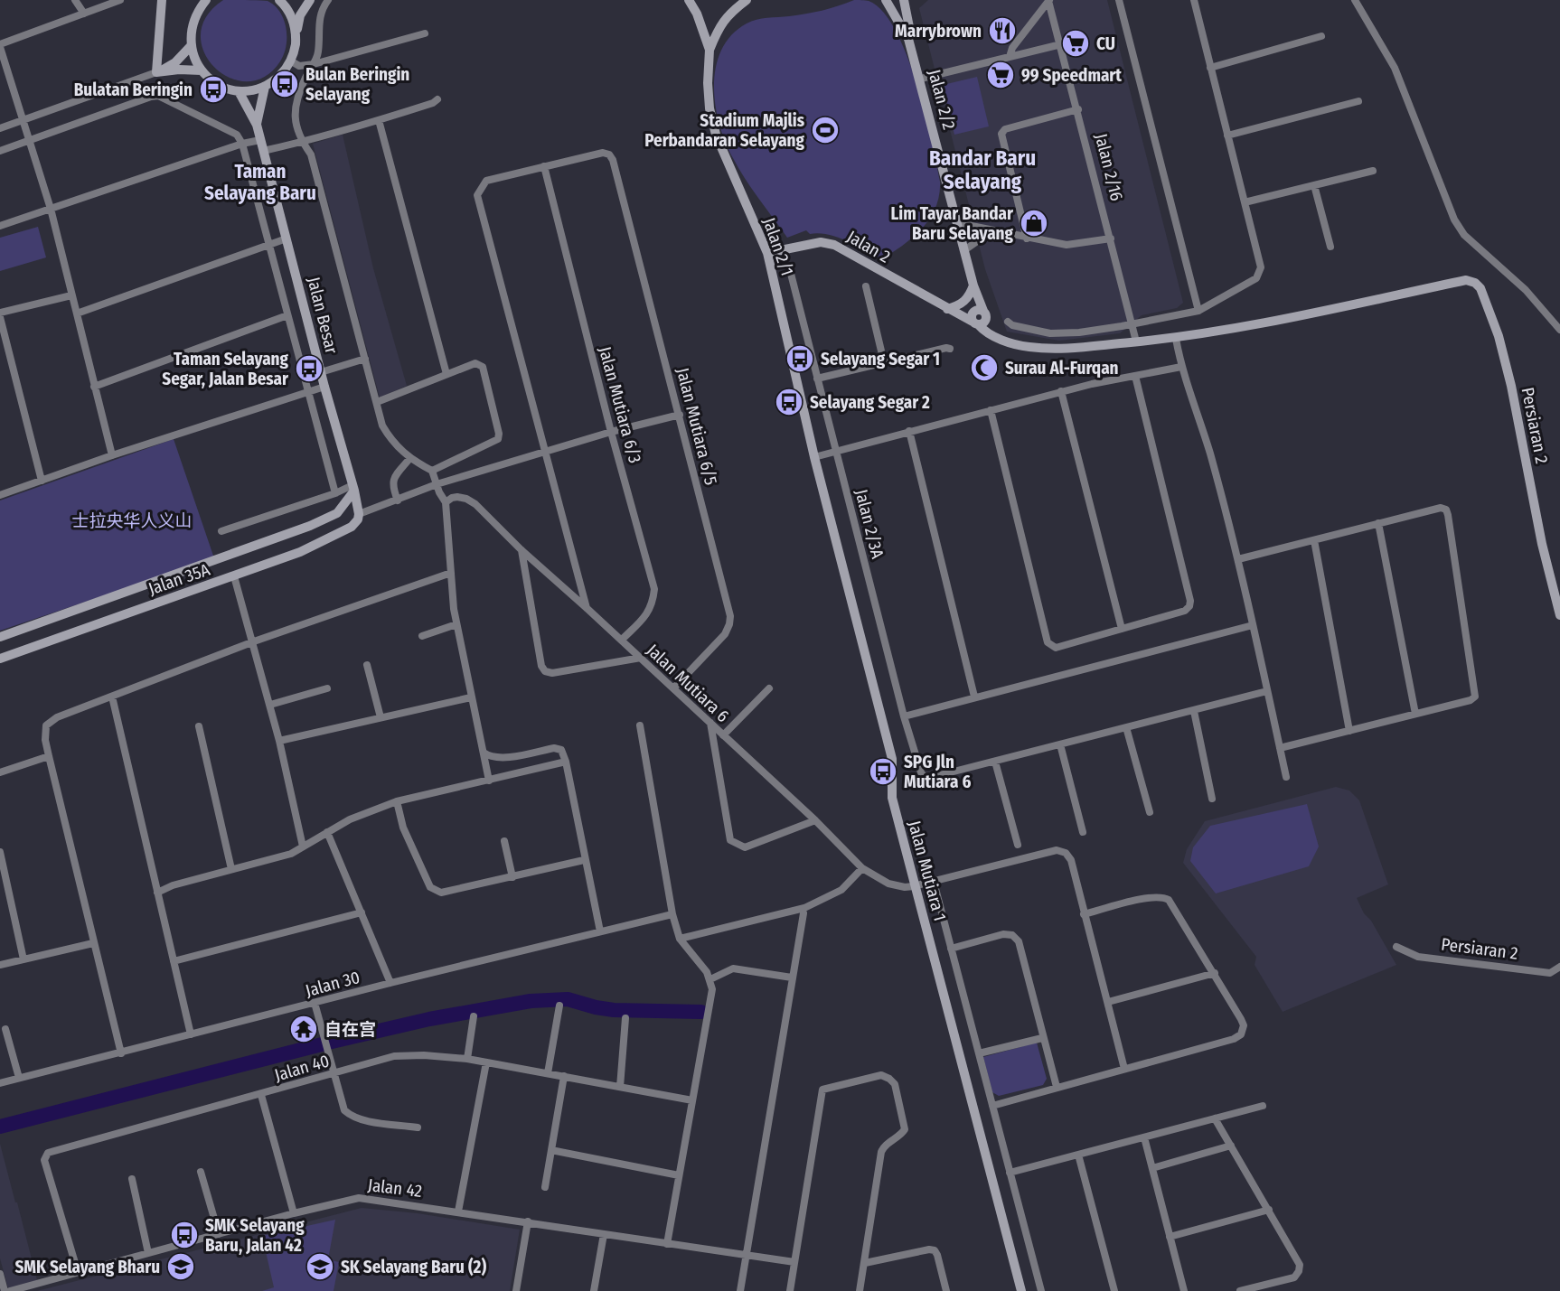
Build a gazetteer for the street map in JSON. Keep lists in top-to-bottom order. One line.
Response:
{"streets":{"street":["Jalan 2/2","Jalan 2/16","Jalan 2/1","Jalan 2","Jalan Besar","Jalan Mutiara 6/3","Persiaran 2","Jalan Mutiara 6/5","Jalan 2/3A","Jalan 35A","Jalan Mutiara 6","Jalan Mutiara 1","Jalan 30","Jalan 40","Jalan 42"]},"crossings":[["Jalan 2/2","Jalan 2"],["Jalan 2/1","Jalan 2"],["Jalan 2/1","Jalan Mutiara 1"],["Jalan Besar","Jalan 35A"],["Jalan Mutiara 6/3","Jalan Mutiara 6/5"],["Jalan Mutiara 6/3","Jalan Mutiara 6"],["Jalan Mutiara 6/5","Jalan Mutiara 6"],["Jalan Mutiara 6","Jalan Mutiara 1"],["Jalan 40","Jalan 42"]],"districts":["Bandar Baru Selayang","Taman Selayang Baru"],"parks":["士拉央华人义山"],"places":{"restaurant":["Marrybrown"],"supermarket":["CU","99 Speedmart"],"bus stop":["Bulan Beringin Selayang","Bulatan Beringin","Selayang Segar 1","Taman Selayang Segar, Jalan Besar","Selayang Segar 2","SPG Jln Mutiara 6","SMK Selayang Baru, Jalan 42"],"sports":["Stadium Majlis Perbandaran Selayang"],"shop":["Lim Tayar Bandar Baru Selayang"],"mosque":["Surau Al-Furqan"],"temple":["自在宫"],"school or university":["SMK Selayang Bharu","SK Selayang Baru (2)"]}}
